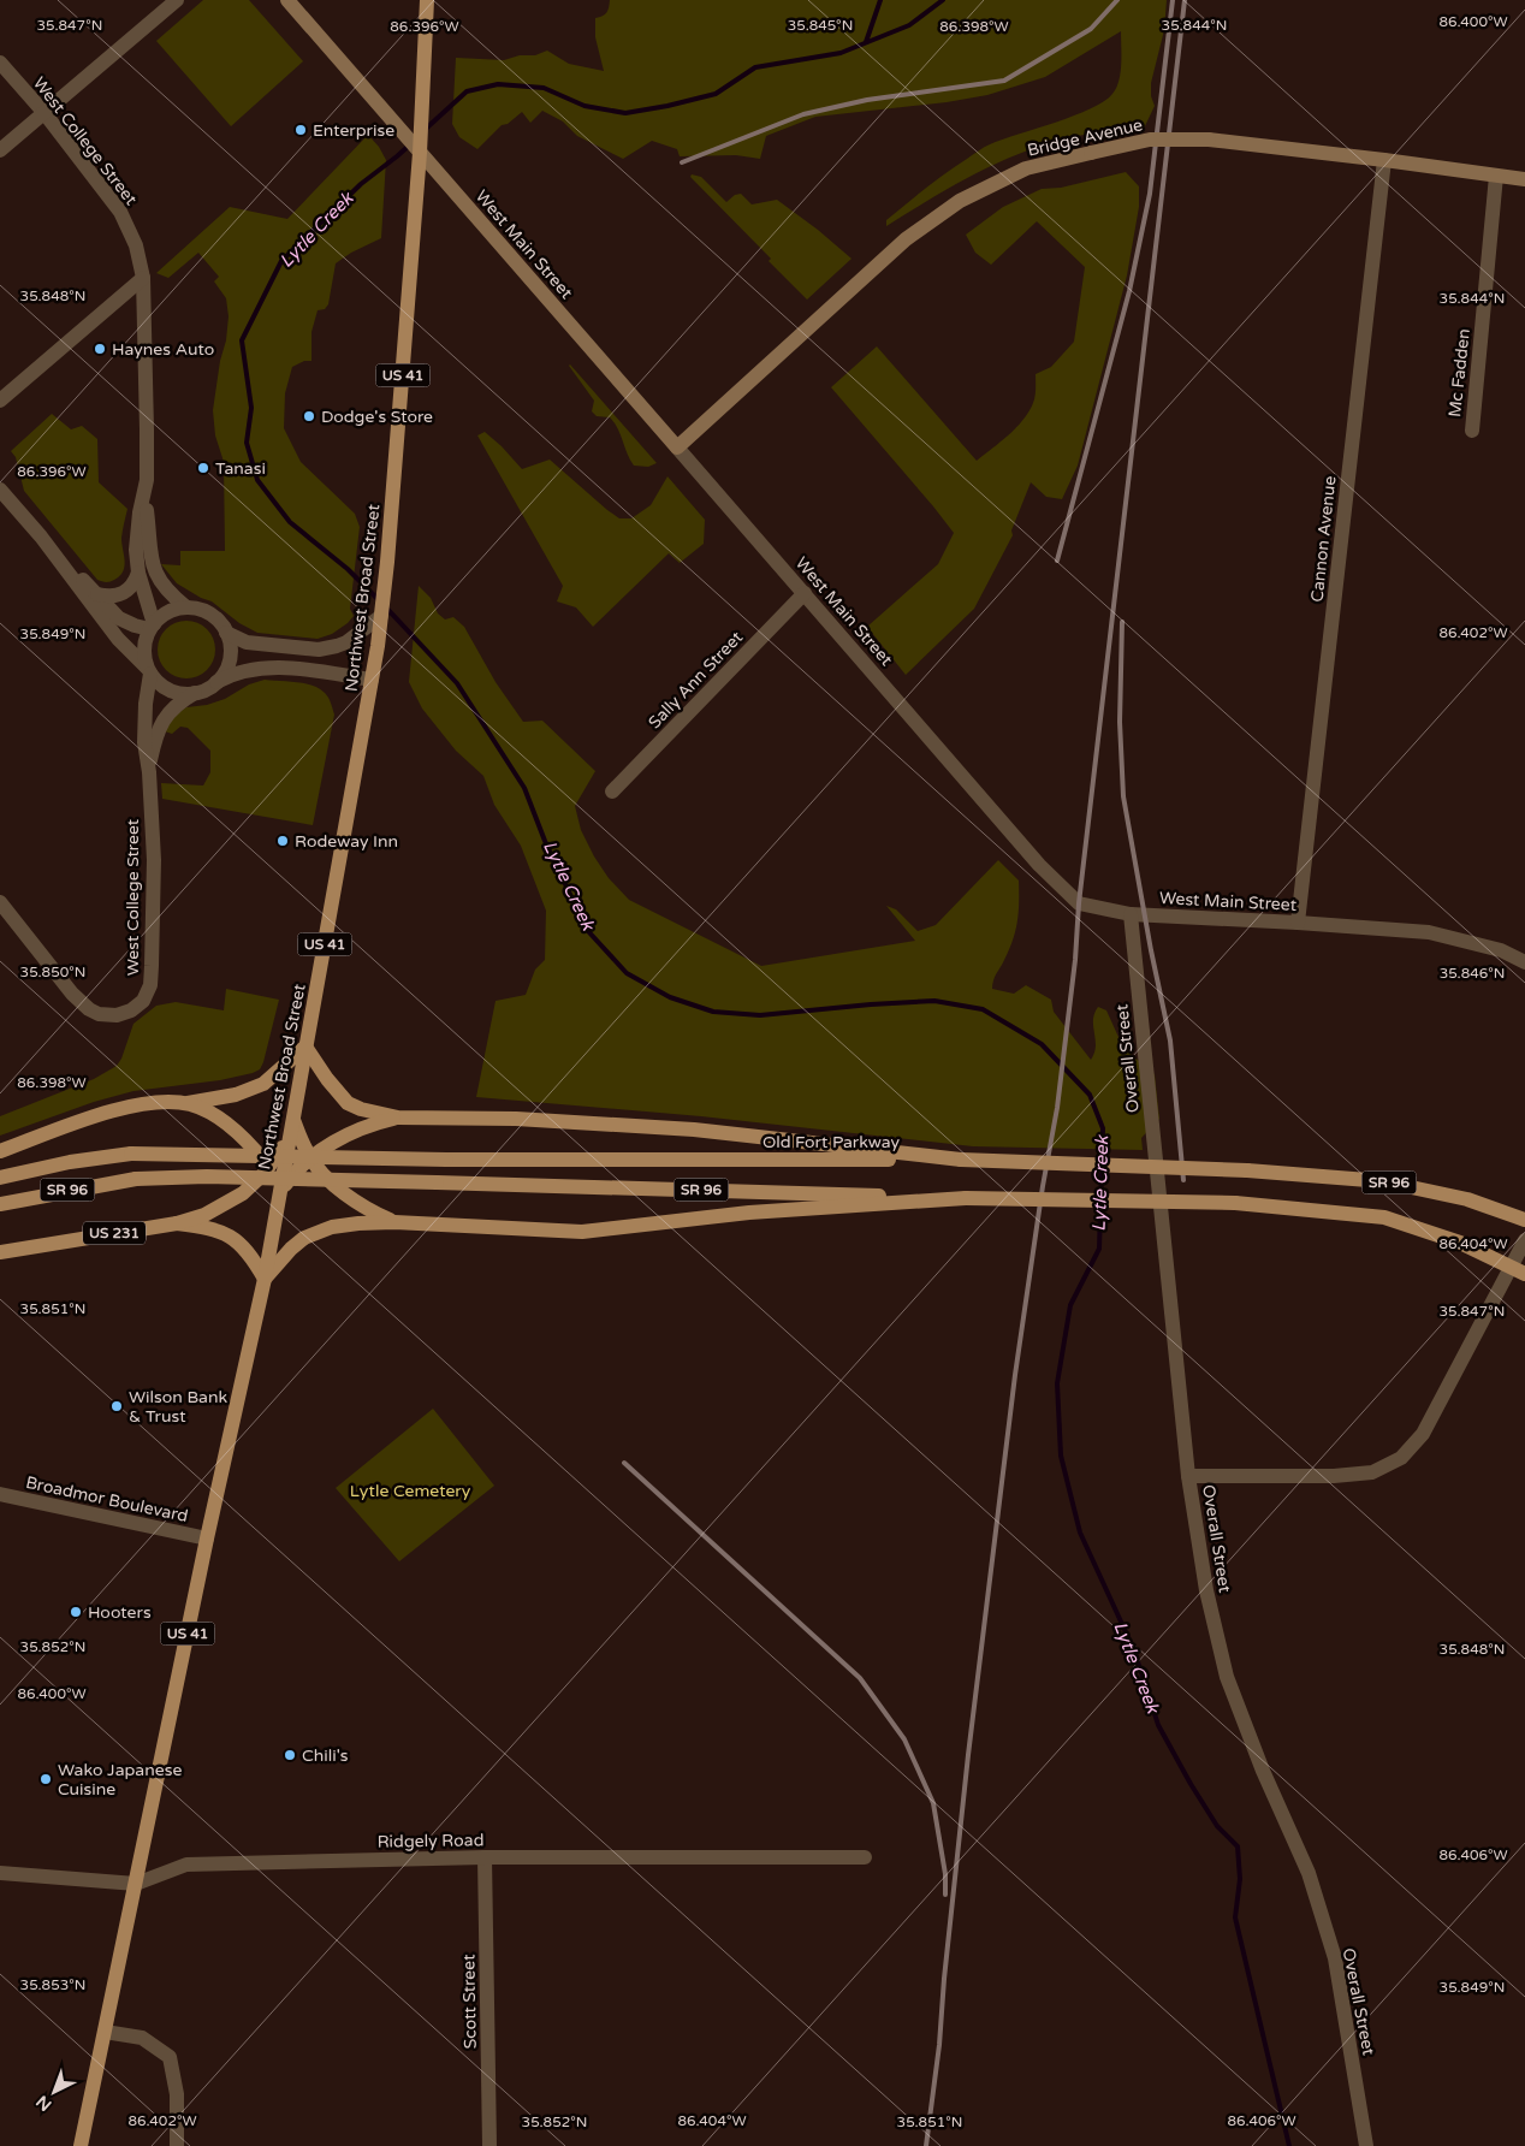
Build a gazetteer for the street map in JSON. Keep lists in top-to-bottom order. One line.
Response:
{"streets":{"main road":["US 41","Northwest Broad Street","Old Fort Parkway","SR 96","US 231"],"street":["Bridge Avenue","West College Street","West Main Street","Mc Fadden","Cannon Avenue","Sally Ann Street","Overall Street","Broadmor Boulevard","Ridgely Road","Scott Street"]},"crossings":[["Bridge Avenue","West Main Street"],["Bridge Avenue","Mc Fadden"],["Bridge Avenue","Cannon Avenue"],["West Main Street","Cannon Avenue"],["West Main Street","Northwest Broad Street"],["West Main Street","Sally Ann Street"],["West Main Street","Overall Street"],["Northwest Broad Street","Broadmor Boulevard"],["Northwest Broad Street","Ridgely Road"],["Ridgely Road","Scott Street"]],"water":["Lytle Creek"],"parks":["Lytle Cemetery"],"places":["Enterprise","Haynes Auto","Dodge's Store","Tanasi","Rodeway Inn","Wilson Bank & Trust","Hooters","Chili's","Wako Japanese Cuisine"],"north":"bottom left","coordinates":["86.400°W","35.847°N","35.845°N","35.844°N","86.398°W","86.396°W","35.848°N","86.402°W","35.849°N","35.850°N","35.846°N","86.404°W","35.851°N","35.852°N","86.406°W","35.853°N"]}
